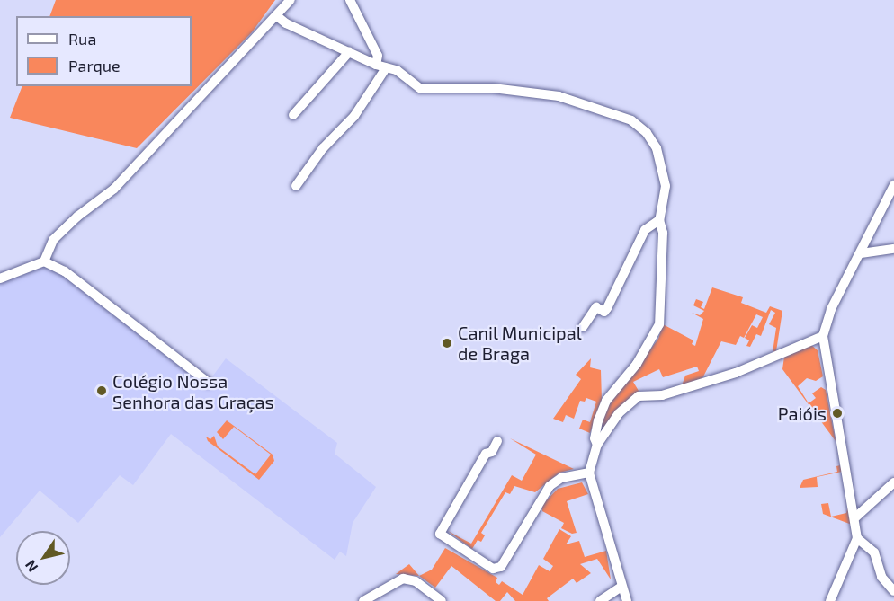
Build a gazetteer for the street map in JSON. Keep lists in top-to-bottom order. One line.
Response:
{"places":["Canil Municipal de Braga","Colégio Nossa Senhora das Graças","Paióis"],"legend":["Rua","Parque"],"north":"bottom left"}
